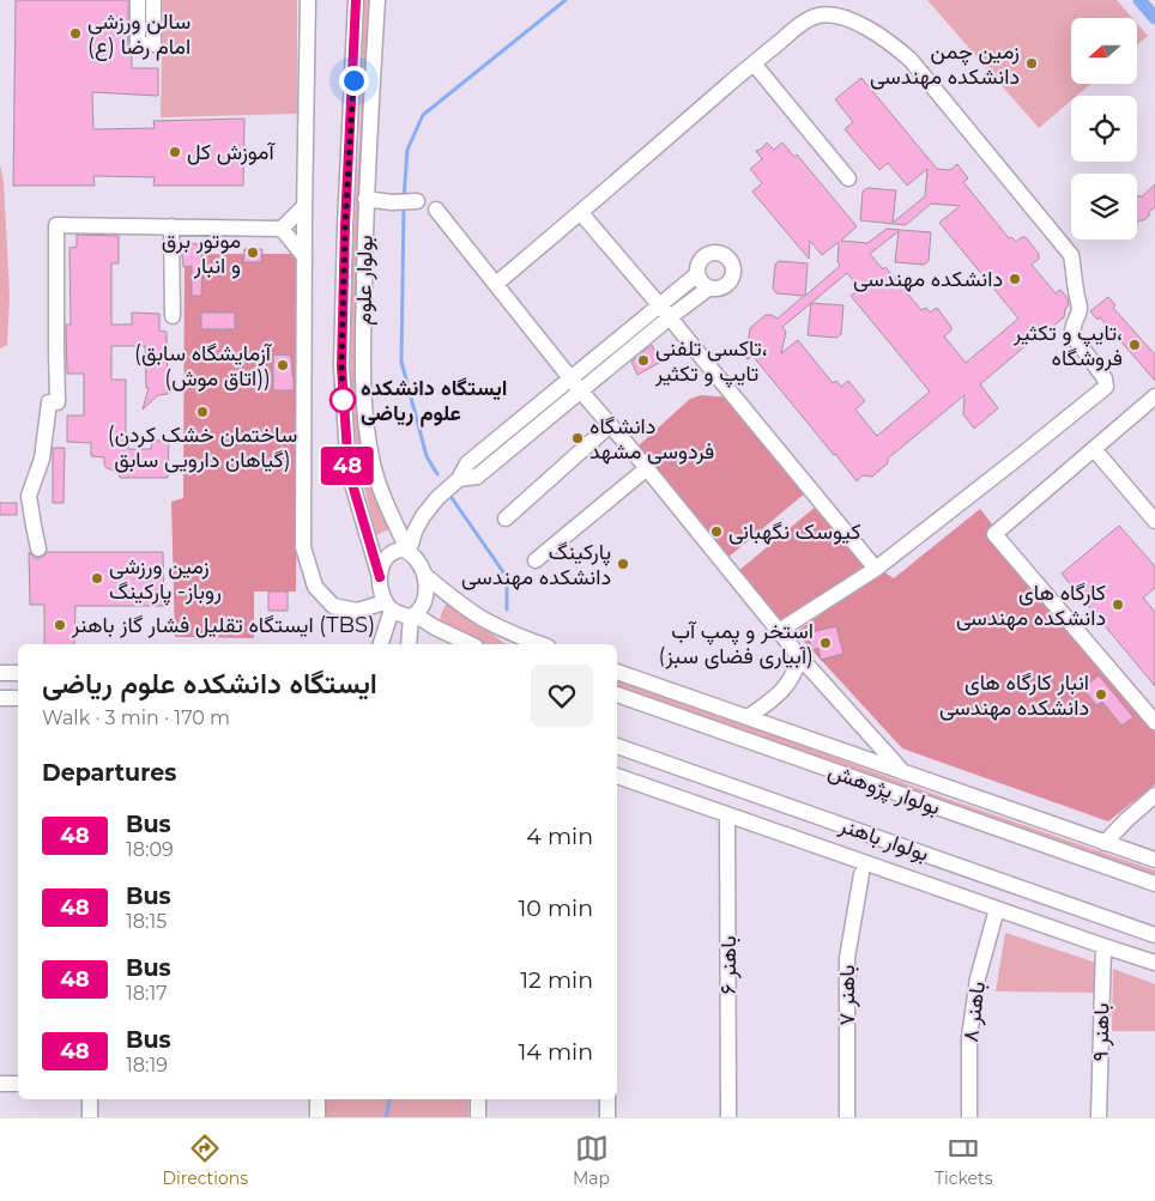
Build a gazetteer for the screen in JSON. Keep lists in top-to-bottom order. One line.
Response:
{"streets":{"street":["بولوار علوم","بولوار پژوهش","بولوار باهنر","باهنر ۶","باهنر ۷","باهنر ۸","باهنر ۹"]},"crossings":[["بولوار باهنر","باهنر ۶"],["بولوار باهنر","باهنر ۸"],["بولوار باهنر","باهنر ۹"]],"places":["سالن ورزشی امام رضا (ع)","زمین چمن دانشکده مهندسی","آموزش کل","موتور برق و انبار","دانشکده مهندسی","تایپ و تکثیر، فروشگاه","تاکسی تلفنی، تایپ و تکثیر","(آزمایشگاه سابق (اتاق موش))","ایستگاه دانشکده علوم ریاضی","(ساختمان خشک کردن گیاهان دارویی سابق)","دانشگاه فردوسی مشهد","کیوسک نگهبانی","پارکینگ دانشکده مهندسی","زمین ورزشی روباز- پارکینگ","کارگاه های دانشکده مهندسی","ایستگاه تقلیل فشار گاز باهنر (TBS)","استخر و پمپ آب (آبیاری فضای سبز)","انبار کارگاه های دانشکده مهندسی"],"lines":["bus line 48"],"north":"left","page":{"on_map":"48","heading":[["ایستگاه دانشکده علوم ریاضی","Walk · 3 min · 170 m"],"Departures"],"list":[{"mark":"48","name":"Bus","note":"18:09","value":"4 min"},{"mark":"48","name":"Bus","note":"18:15","value":"10 min"},{"mark":"48","name":"Bus","note":"18:17","value":"12 min"},{"mark":"48","name":"Bus","note":"18:19","value":"14 min"}],"tabs":["Directions","Map","Tickets"]}}
